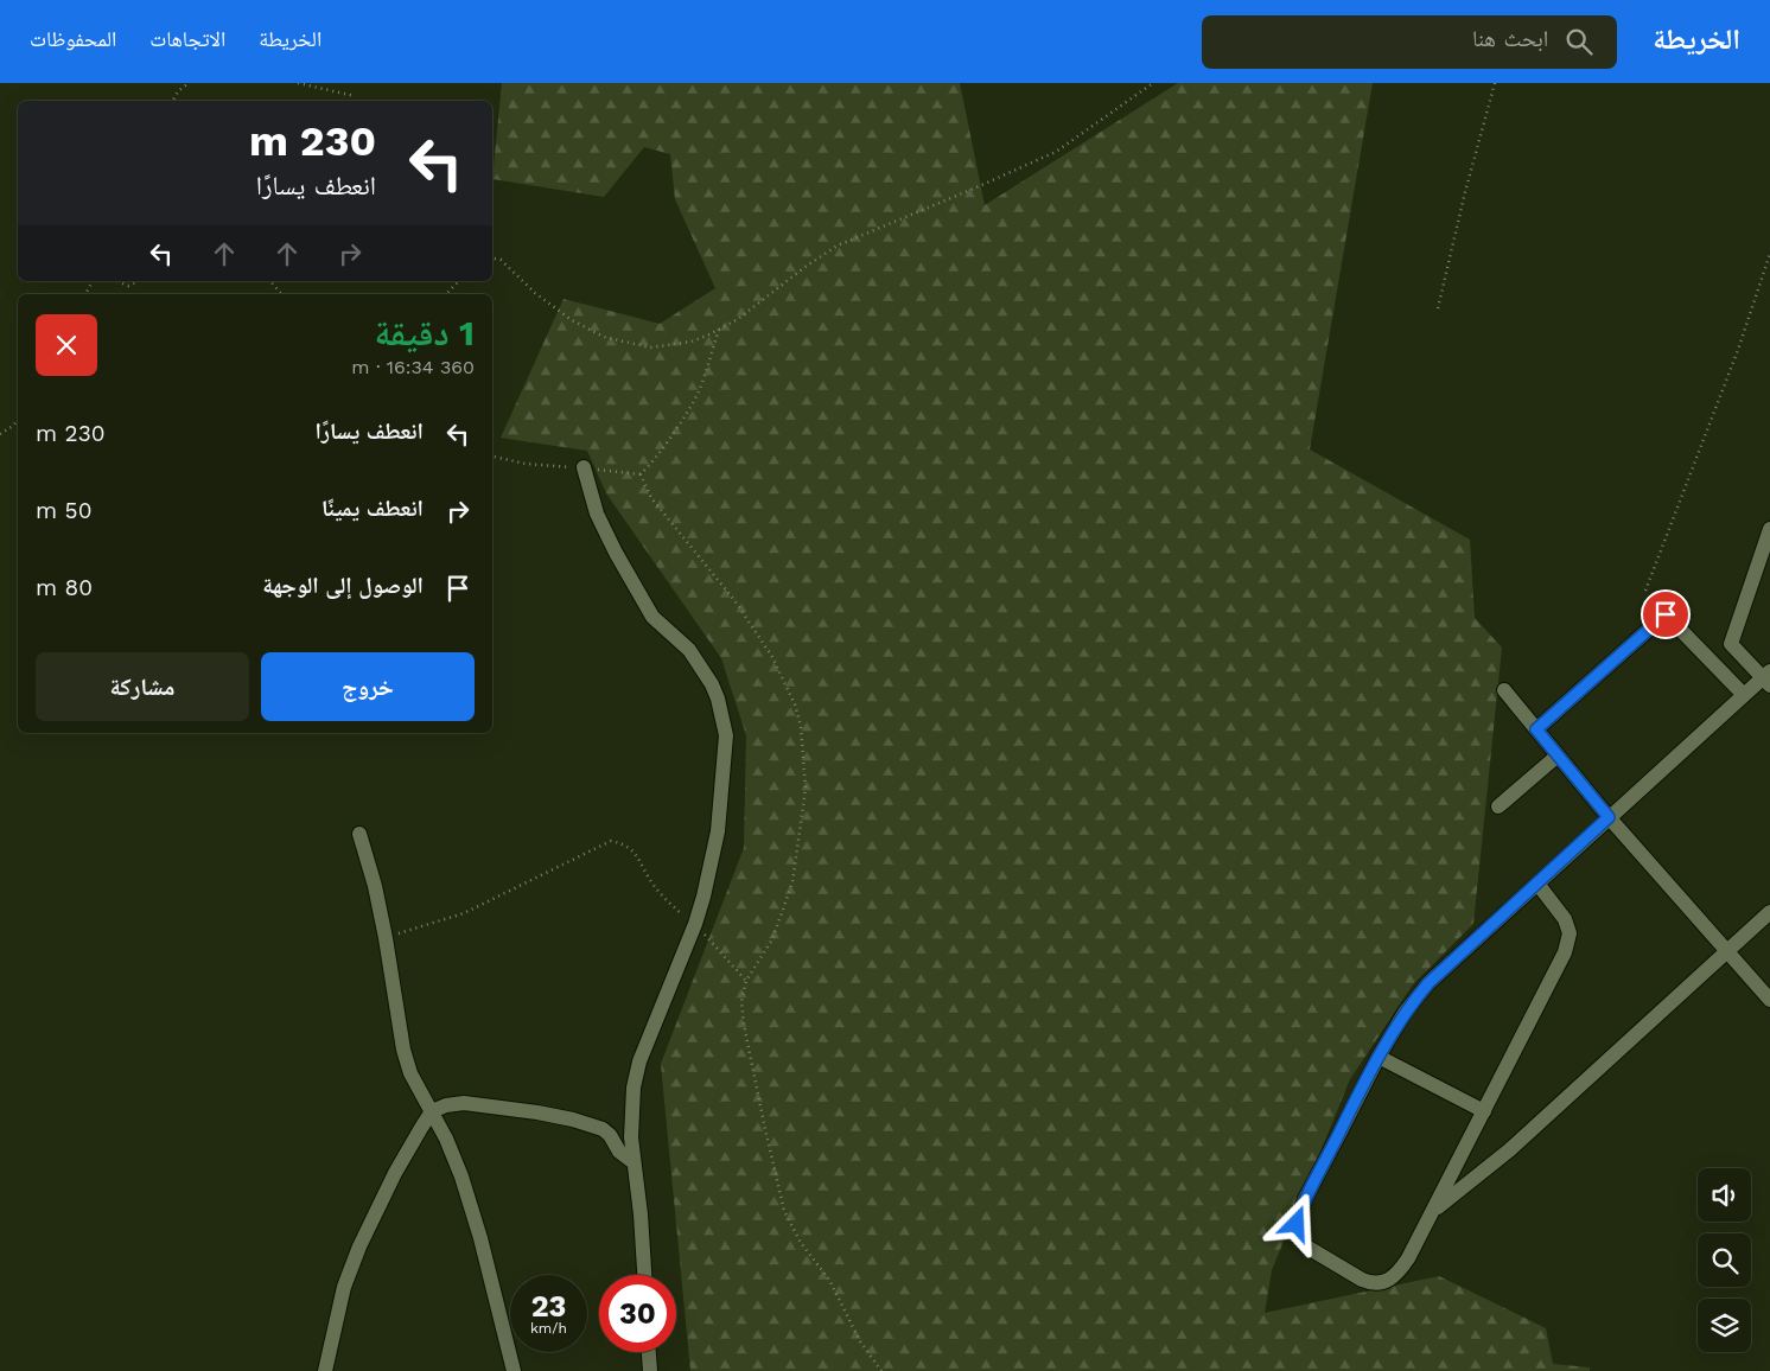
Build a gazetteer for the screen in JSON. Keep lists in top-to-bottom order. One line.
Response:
{"page":{"header":"الخريطة","search":"ابحث هنا","nav":["الخريطة","الاتجاهات","المحفوظات"],"turn":["230 m","انعطف يسارًا"],"heading":["1 دقيقة","360 m · 16:34"],"list":[{"name":"انعطف يسارًا","value":"230 m"},{"name":"انعطف يمينًا","value":"50 m"},{"name":"الوصول إلى الوجهة","value":"80 m"}],"buttons":["خروج","مشاركة"],"speed":"23 km/h","limit":"30"}}
